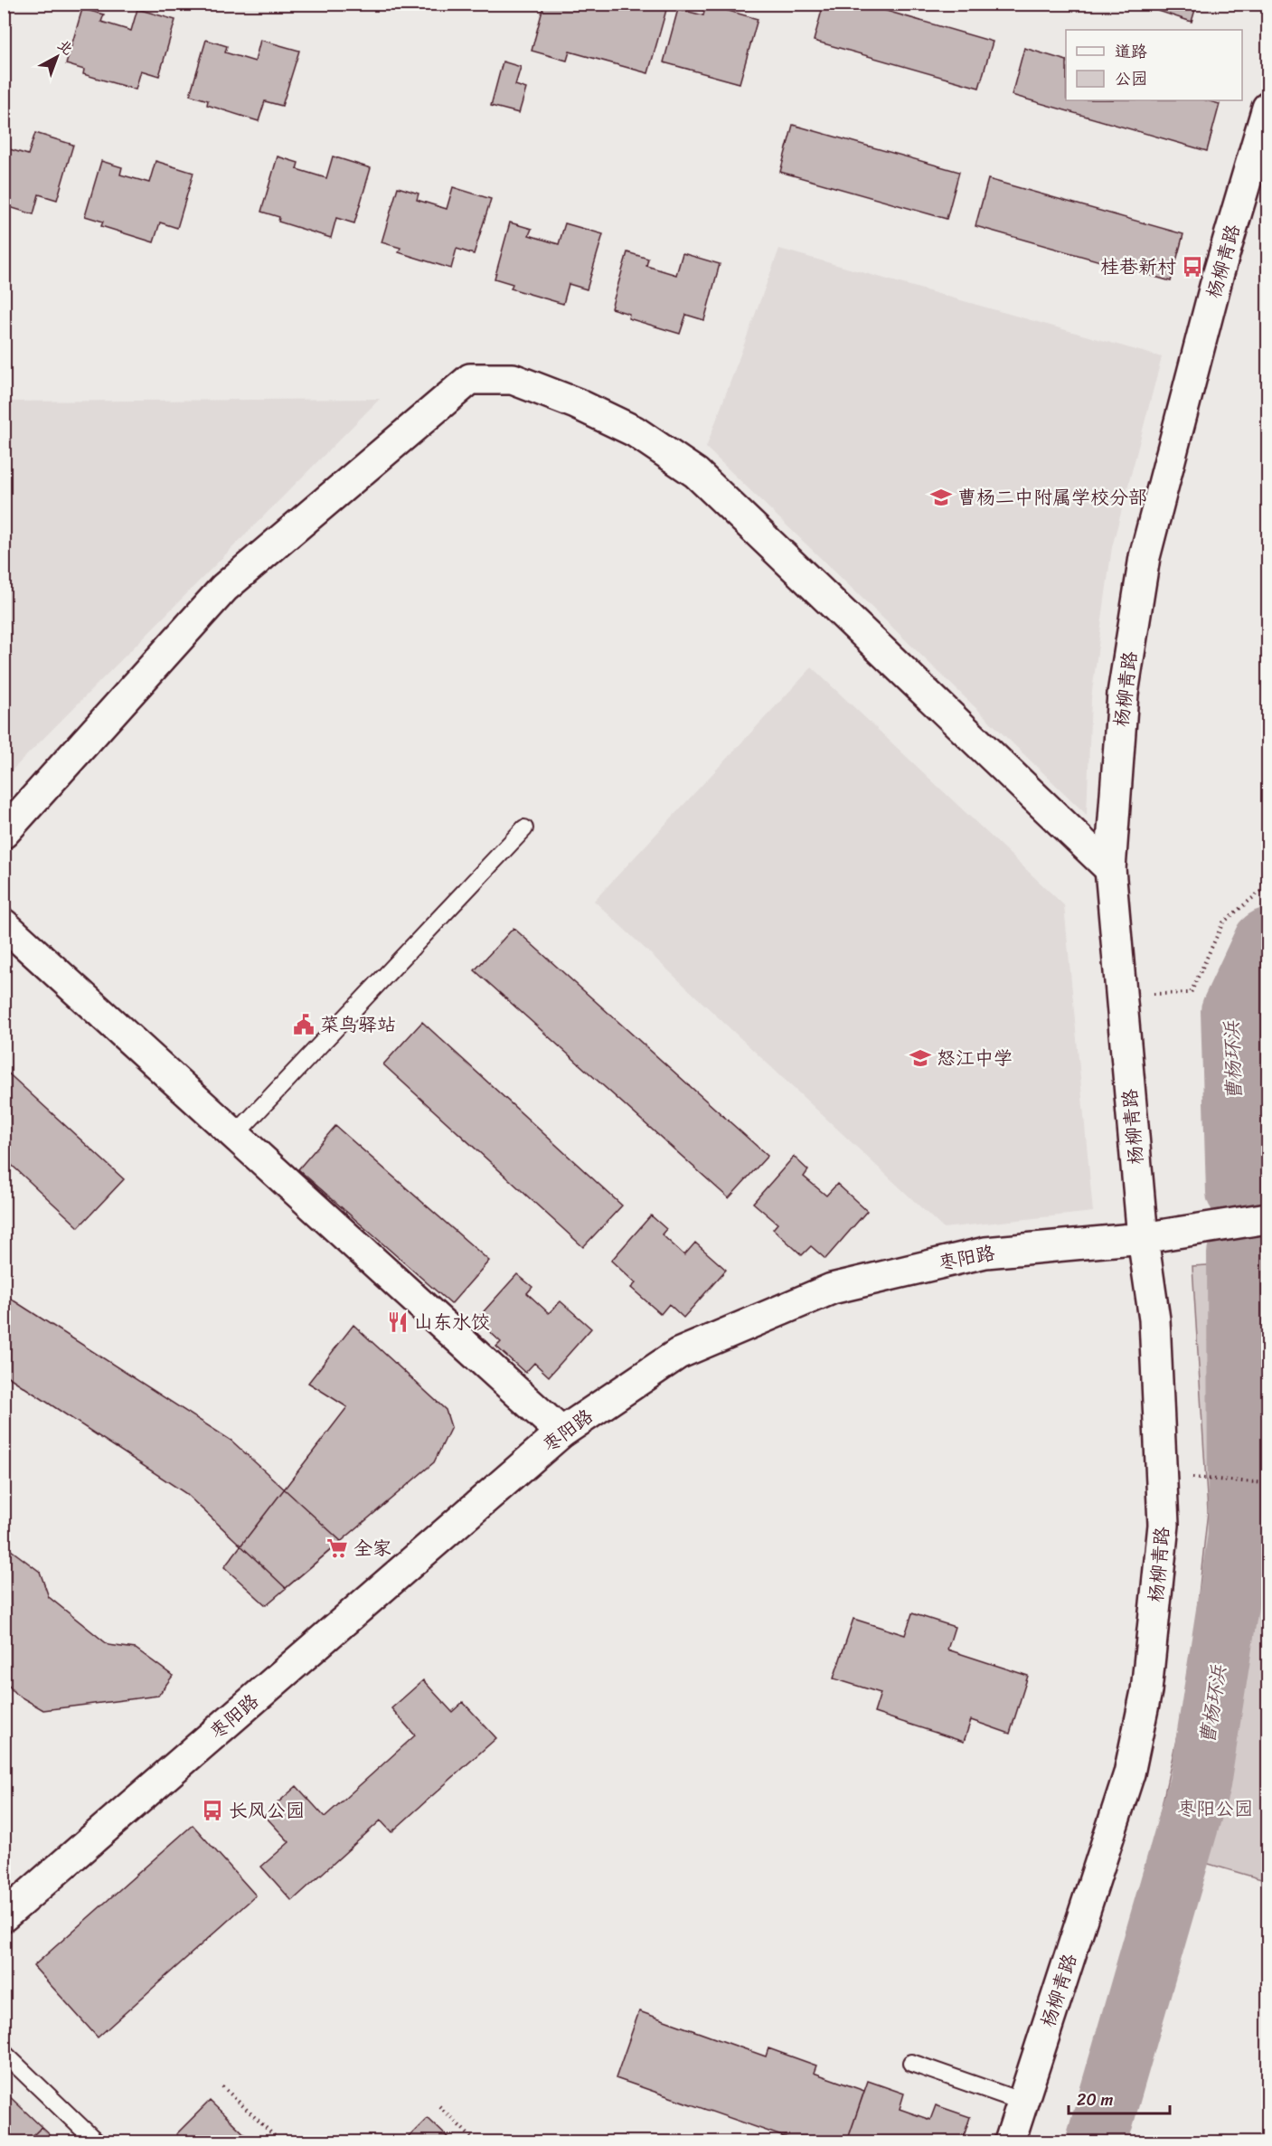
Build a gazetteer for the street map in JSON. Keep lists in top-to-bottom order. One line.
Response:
{"streets":{"street":["杨柳青路","枣阳路"]},"crossings":[["杨柳青路","枣阳路"]],"water":["曹杨环浜"],"parks":["枣阳公园"],"places":{"bus stop":["桂巷新村","长风公园"],"school or university":["曹杨二中附属学校分部","怒江中学"],"public building":["菜鸟驿站"],"restaurant":["山东水饺"],"supermarket":["全家"]},"legend":["道路","公园"],"scale_bar":"20 m","north":"top right"}
